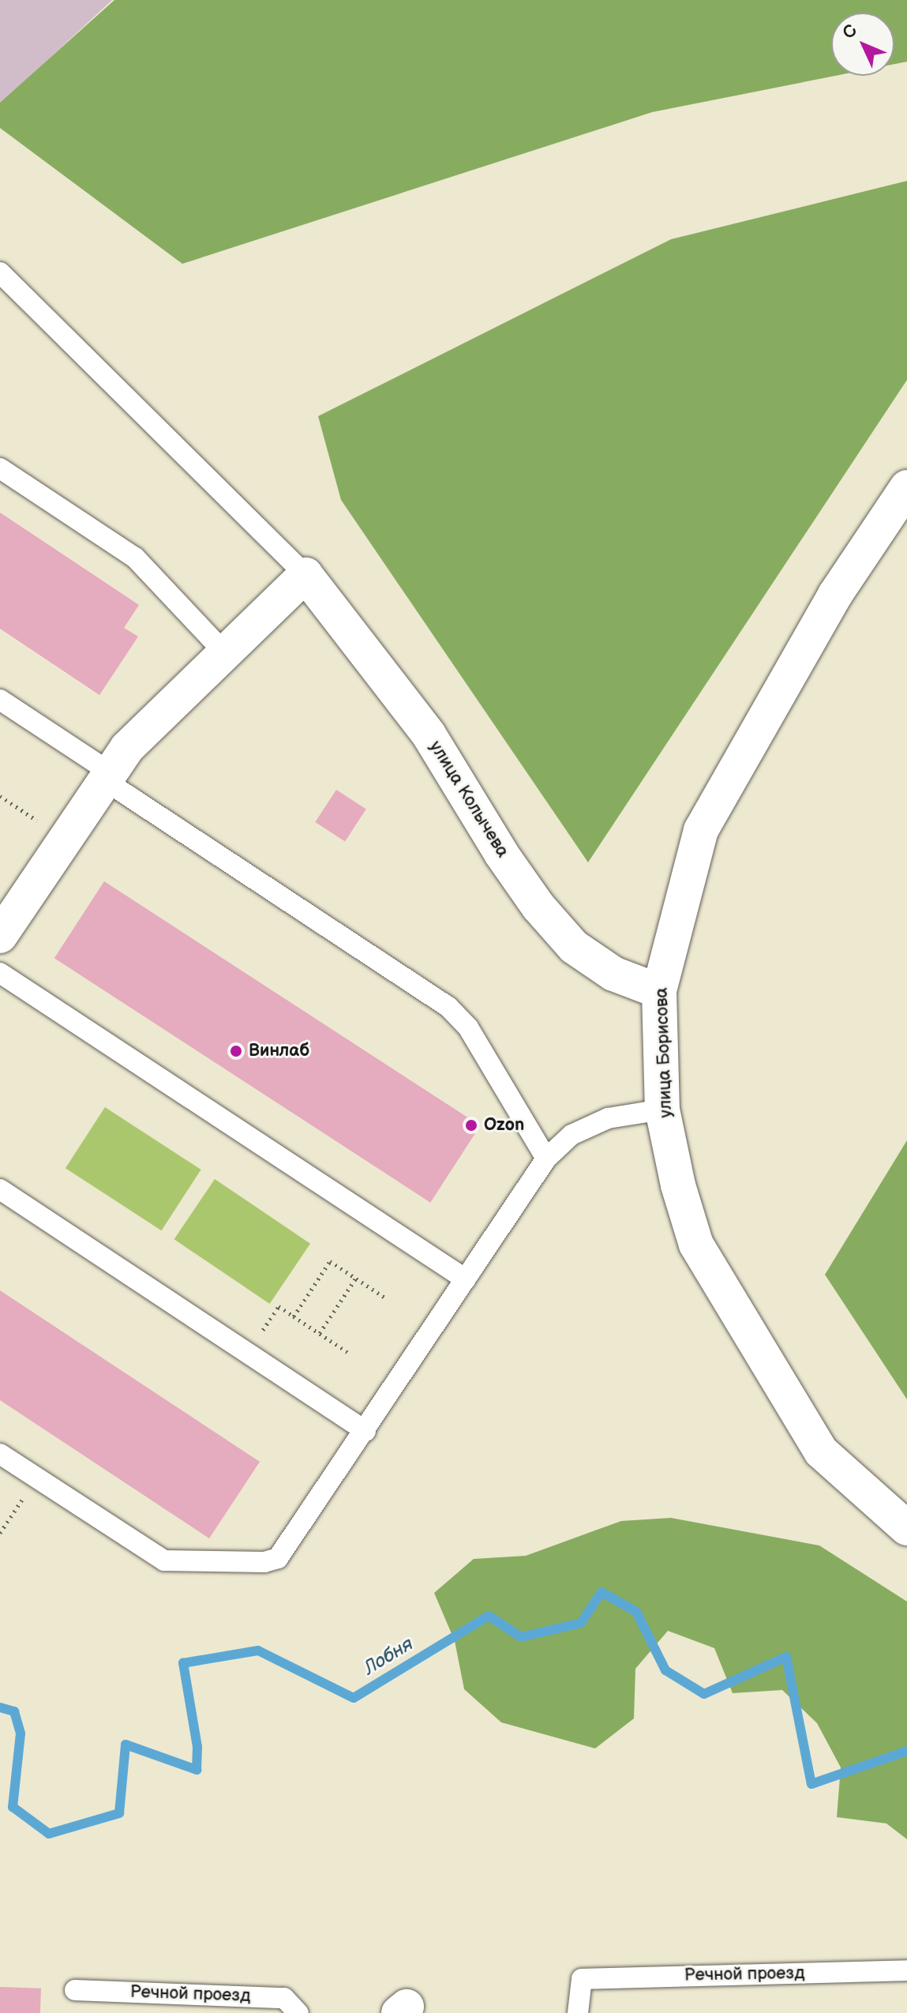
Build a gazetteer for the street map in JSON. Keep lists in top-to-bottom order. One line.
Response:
{"streets":{"street":["улица Колычева","улица Борисова"],"lane":["Речной проезд"]},"crossings":[["улица Колычева","улица Борисова"]],"water":["Лобня"],"places":["Винлаб","Ozon"],"north":"top left"}
